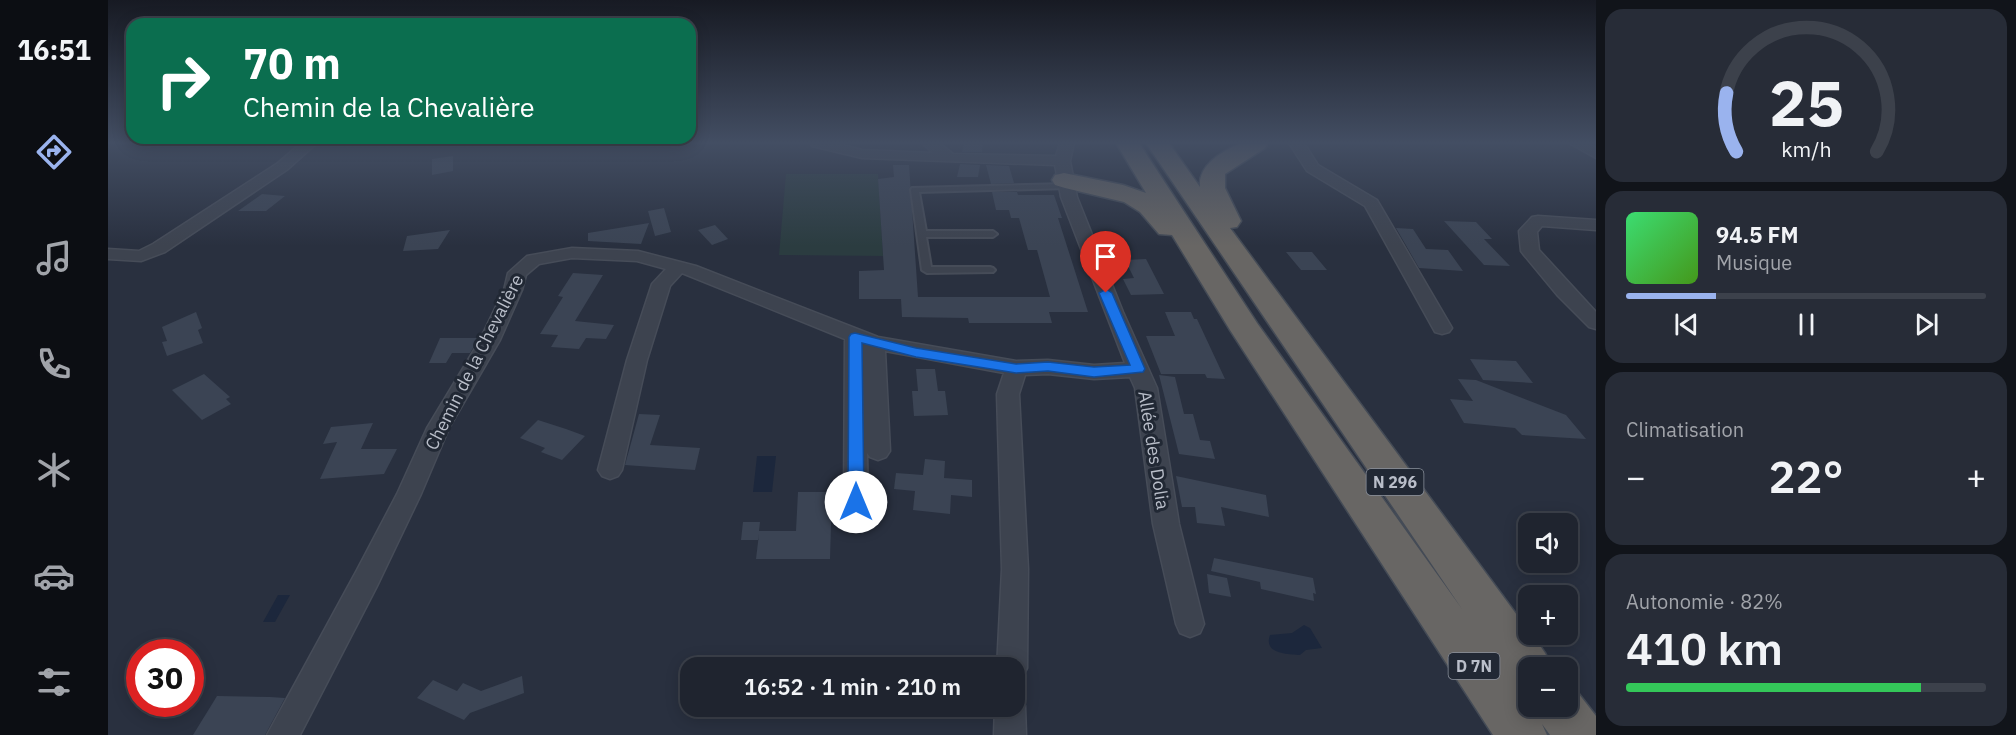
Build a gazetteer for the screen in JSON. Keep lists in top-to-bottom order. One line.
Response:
{"streets":{"highway":["N 296","D 7N"],"street":["Chemin de la Chevalière","Allée des Dolia"]},"crossings":[["Chemin de la Chevalière","Allée des Dolia"],["N 296","D 7N"]],"page":{"tabs":"16:51","turn":["70 m","Chemin de la Chevalière"],"song":["94.5 FM","Musique"],"tile":["Climatisation",["Autonomie · 82%","410 km"]],"heat":["−","22°","+"],"map_buttons":["+","−"],"limit":"30","trip":"16:52 · 1 min · 210 m","gauge":["25","km/h"]}}
